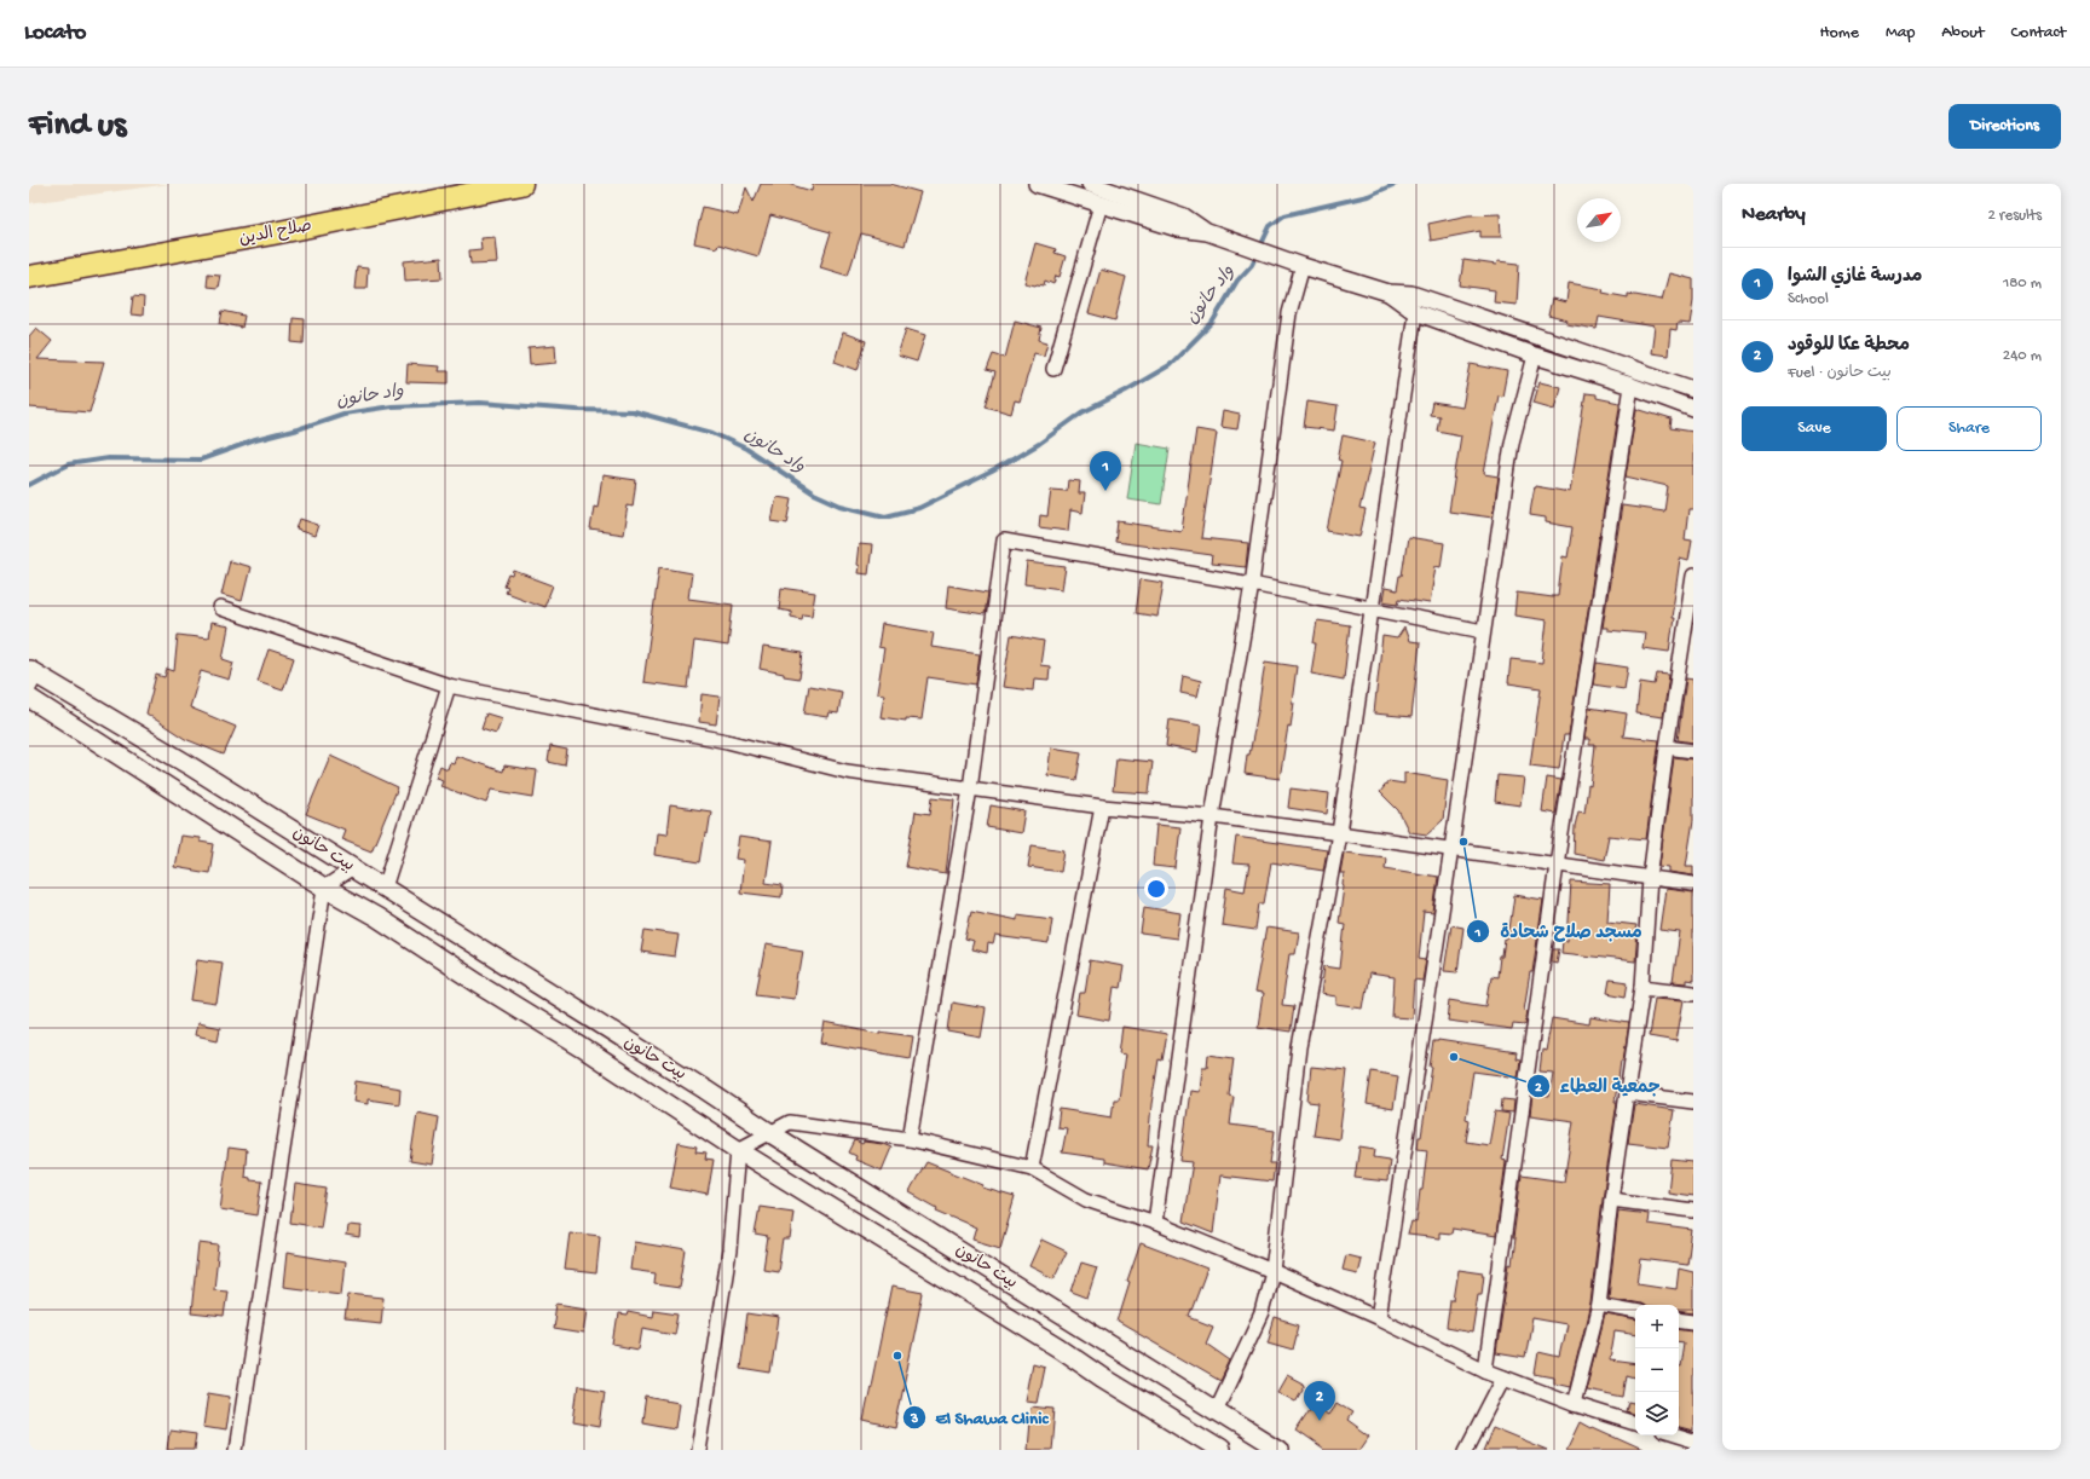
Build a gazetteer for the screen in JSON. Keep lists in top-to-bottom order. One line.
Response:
{"streets":{"highway":["صلاح الدين"],"main road":["بيت حانون"]},"water":["واد حانون"],"places":["مسجد صلاح شحادة","جمعية العطاء","El Shawa Clinic"],"north":"top right","page":{"header":"Locato","nav":["Home","Map","About","Contact"],"buttons":["Directions",["Save","Share"]],"title":"Find us","heading":["Nearby","2 results"],"list":[{"mark":"1","name":"مدرسة غازي الشوا","note":"School","value":"180 m"},{"mark":"2","name":"محطة عكا للوقود","note":"Fuel · بيت حانون","value":"240 m"}],"pins":["1","2"],"map_buttons":["+","−"]}}
